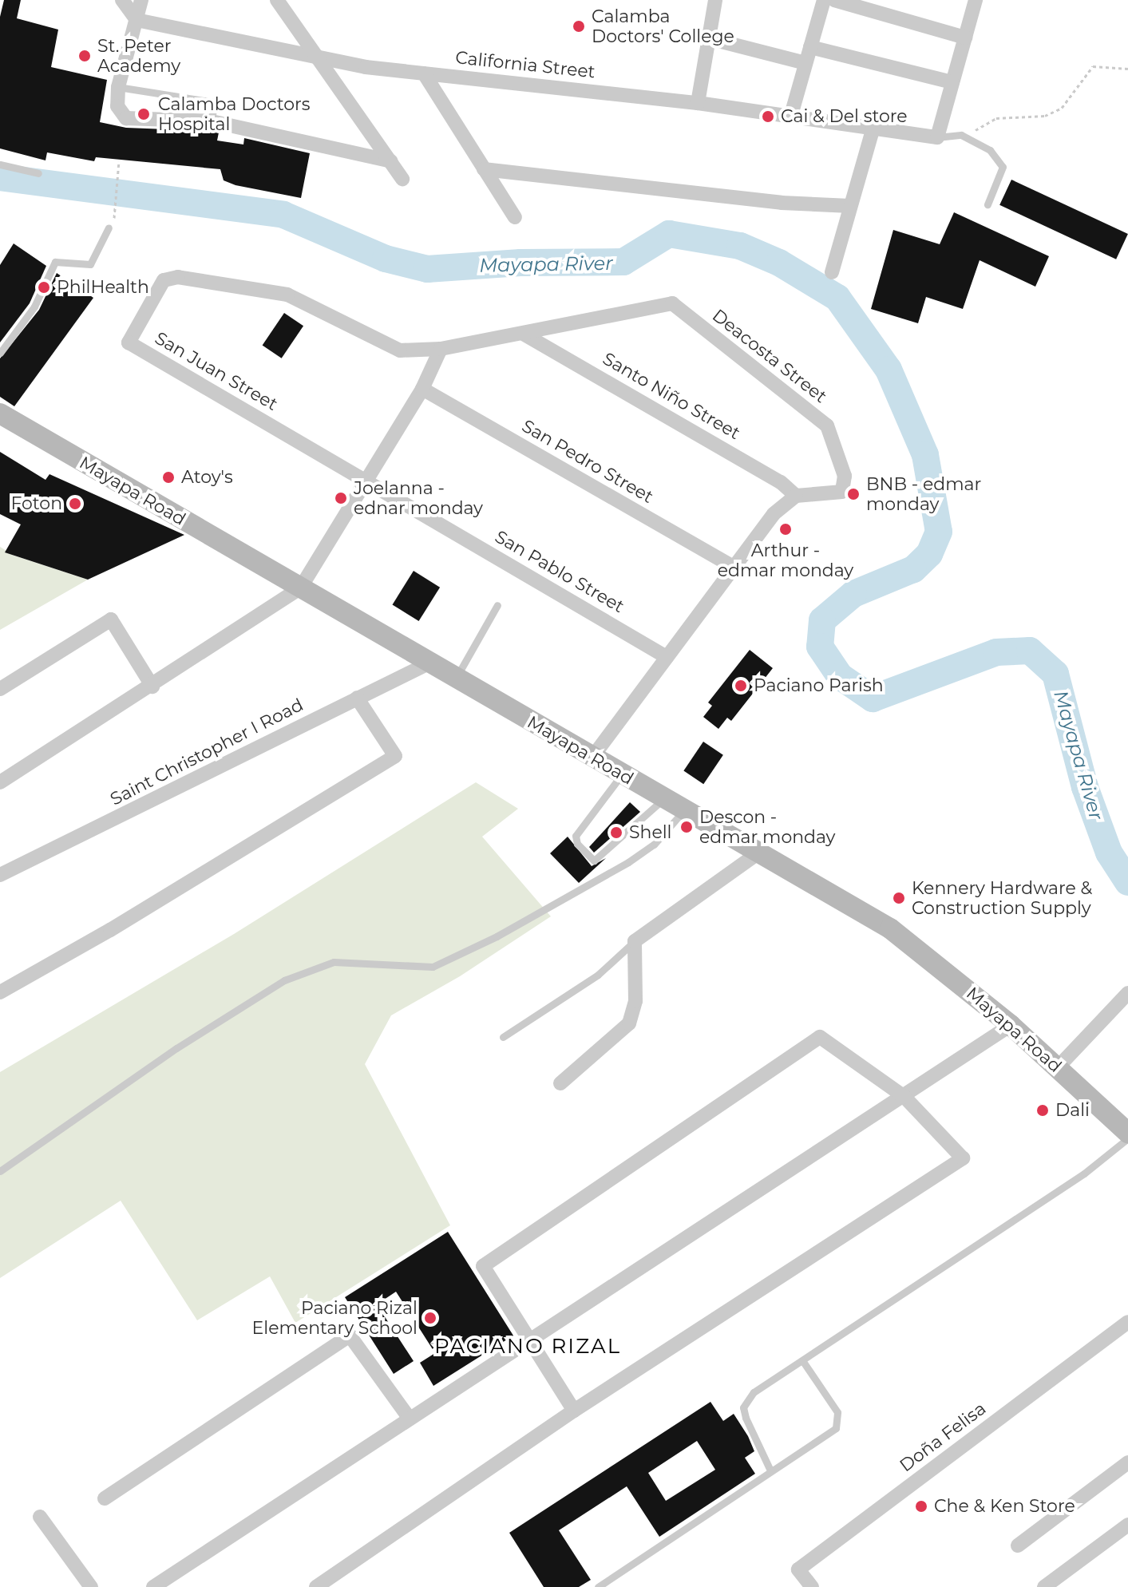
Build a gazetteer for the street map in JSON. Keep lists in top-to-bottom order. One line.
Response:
{"streets":{"main road":["Mayapa Road"],"street":["California Street","Deacosta Street","San Juan Street","Santo Niño Street","San Pedro Street","San Pablo Street","Saint Christopher I Road","Doña Felisa"]},"crossings":[["Deacosta Street","San Juan Street"],["Deacosta Street","Santo Niño Street"],["San Juan Street","San Pablo Street"],["Mayapa Road","Saint Christopher I Road"]],"districts":["PACIANO RIZAL"],"water":["Mayapa River"],"places":["Calamba Doctors' College","St. Peter Academy","Calamba Doctors Hospital","Cai & Del store","PhilHealth","Atoy's","BNB - edmar monday","Joelanna - ednar monday","Foton","Arthur - edmar monday","Paciano Parish","Descon - edmar monday","Shell","Kennery Hardware & Construction Supply","Dali","Paciano Rizal Elementary School","Che & Ken Store"]}
